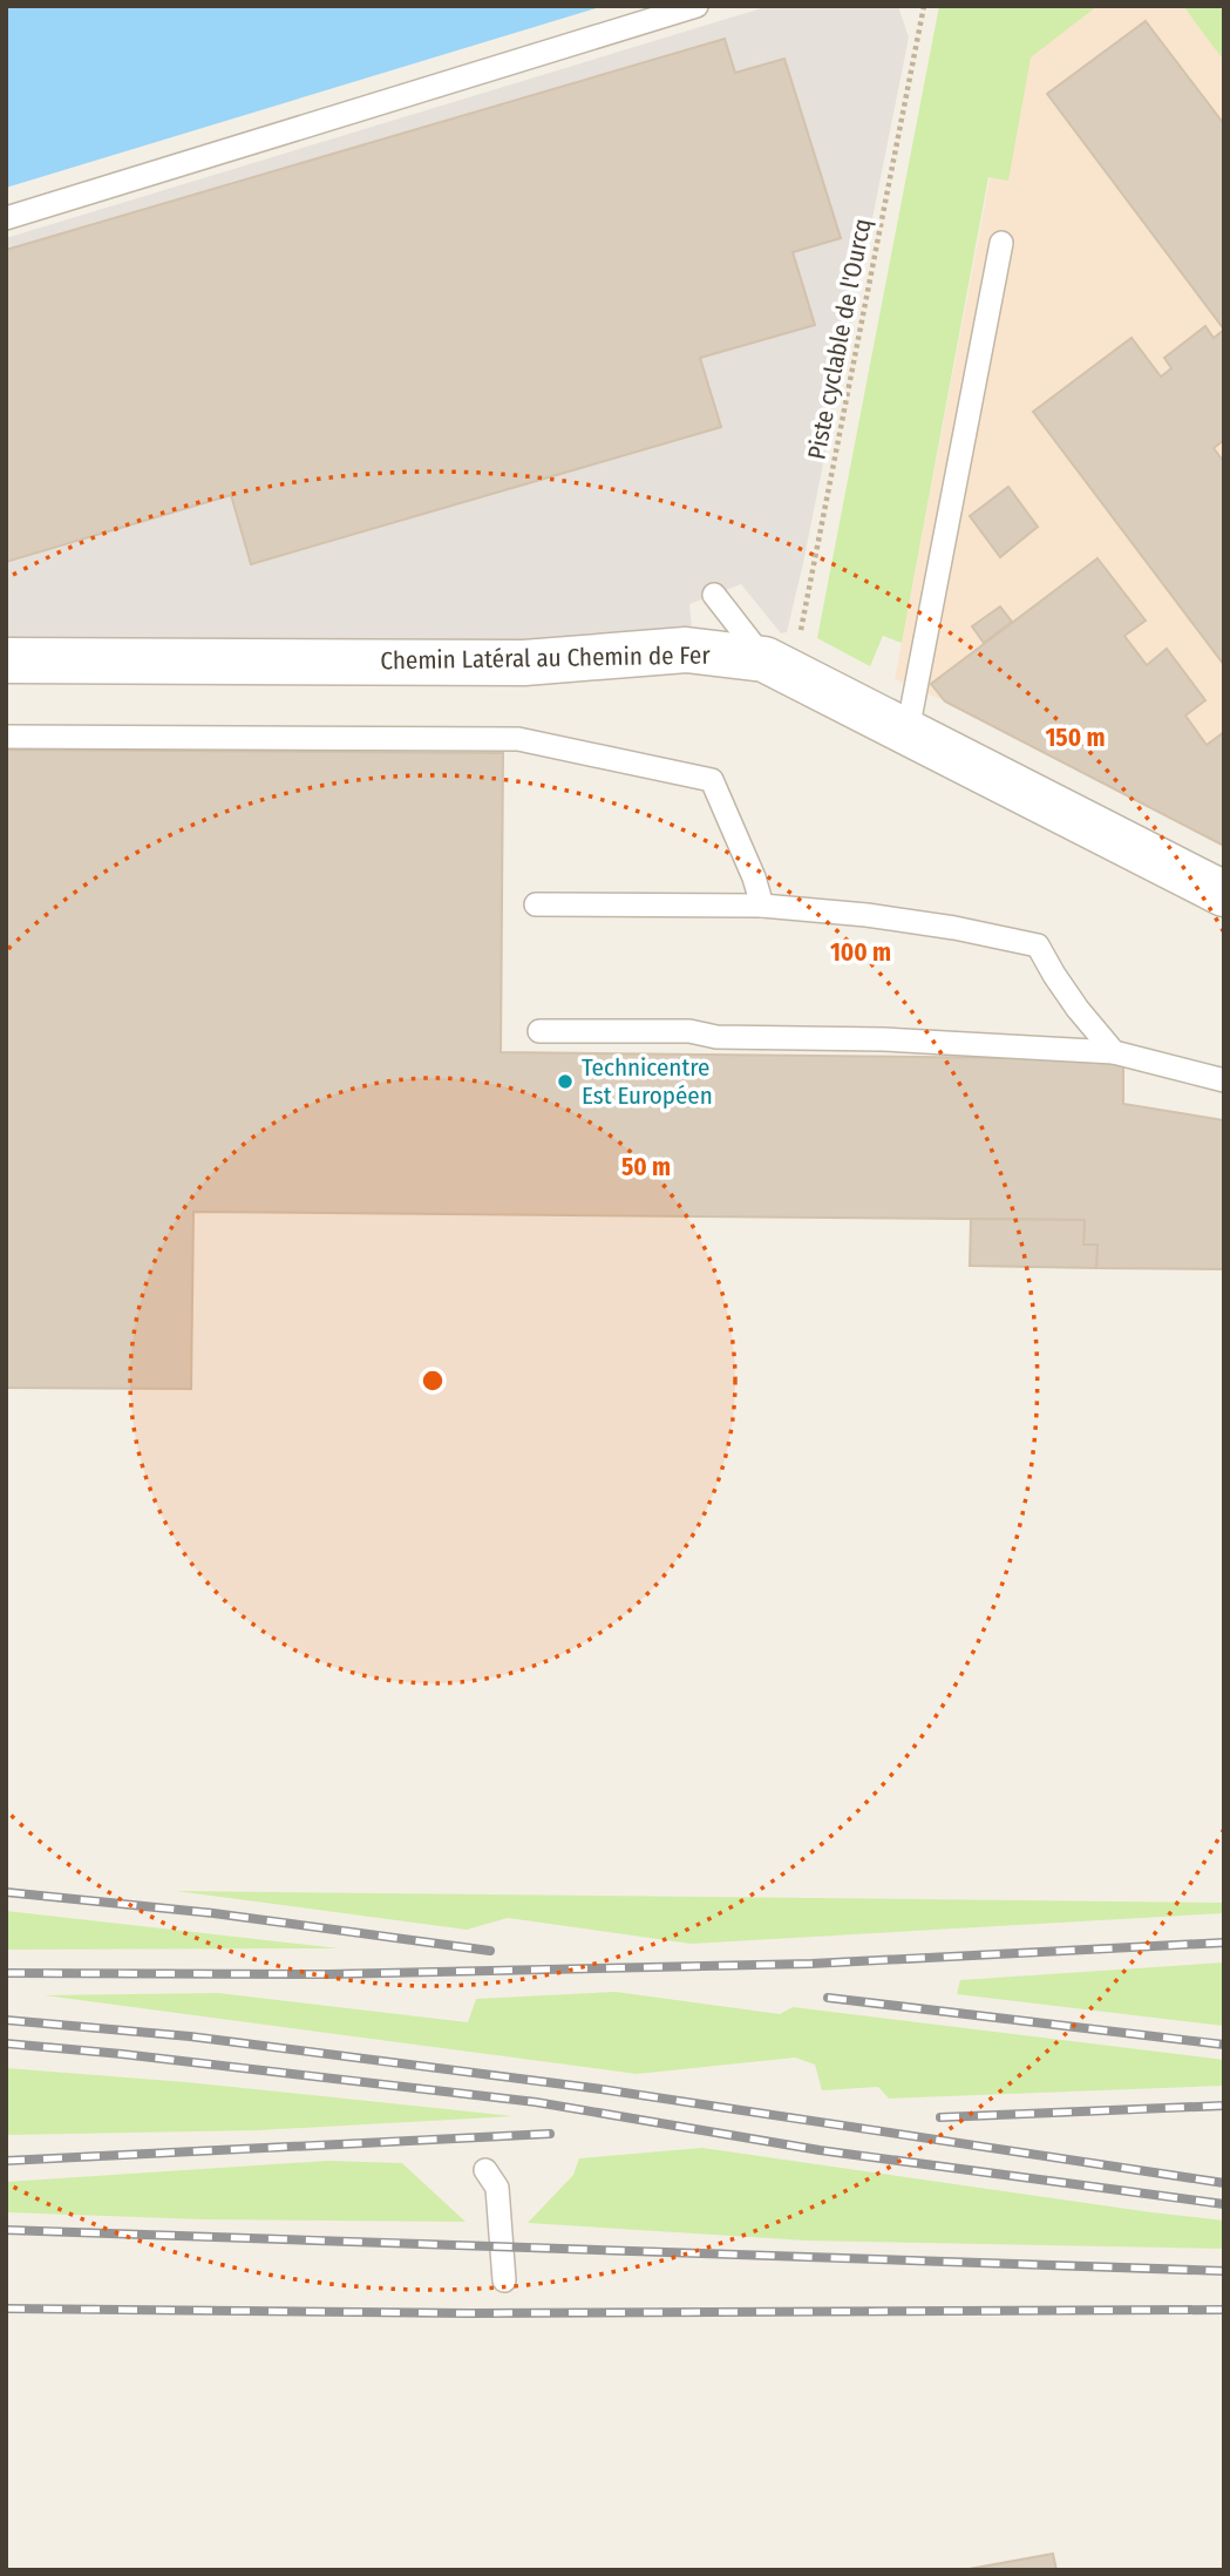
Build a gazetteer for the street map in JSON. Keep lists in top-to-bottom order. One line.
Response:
{"streets":{"street":["Chemin Latéral au Chemin de Fer"],"path":["Piste cyclable de l'Ourcq"]},"crossings":[["Piste cyclable de l'Ourcq","Chemin Latéral au Chemin de Fer"]],"places":["Technicentre Est Européen"],"rings":["150 m","100 m","50 m"]}
